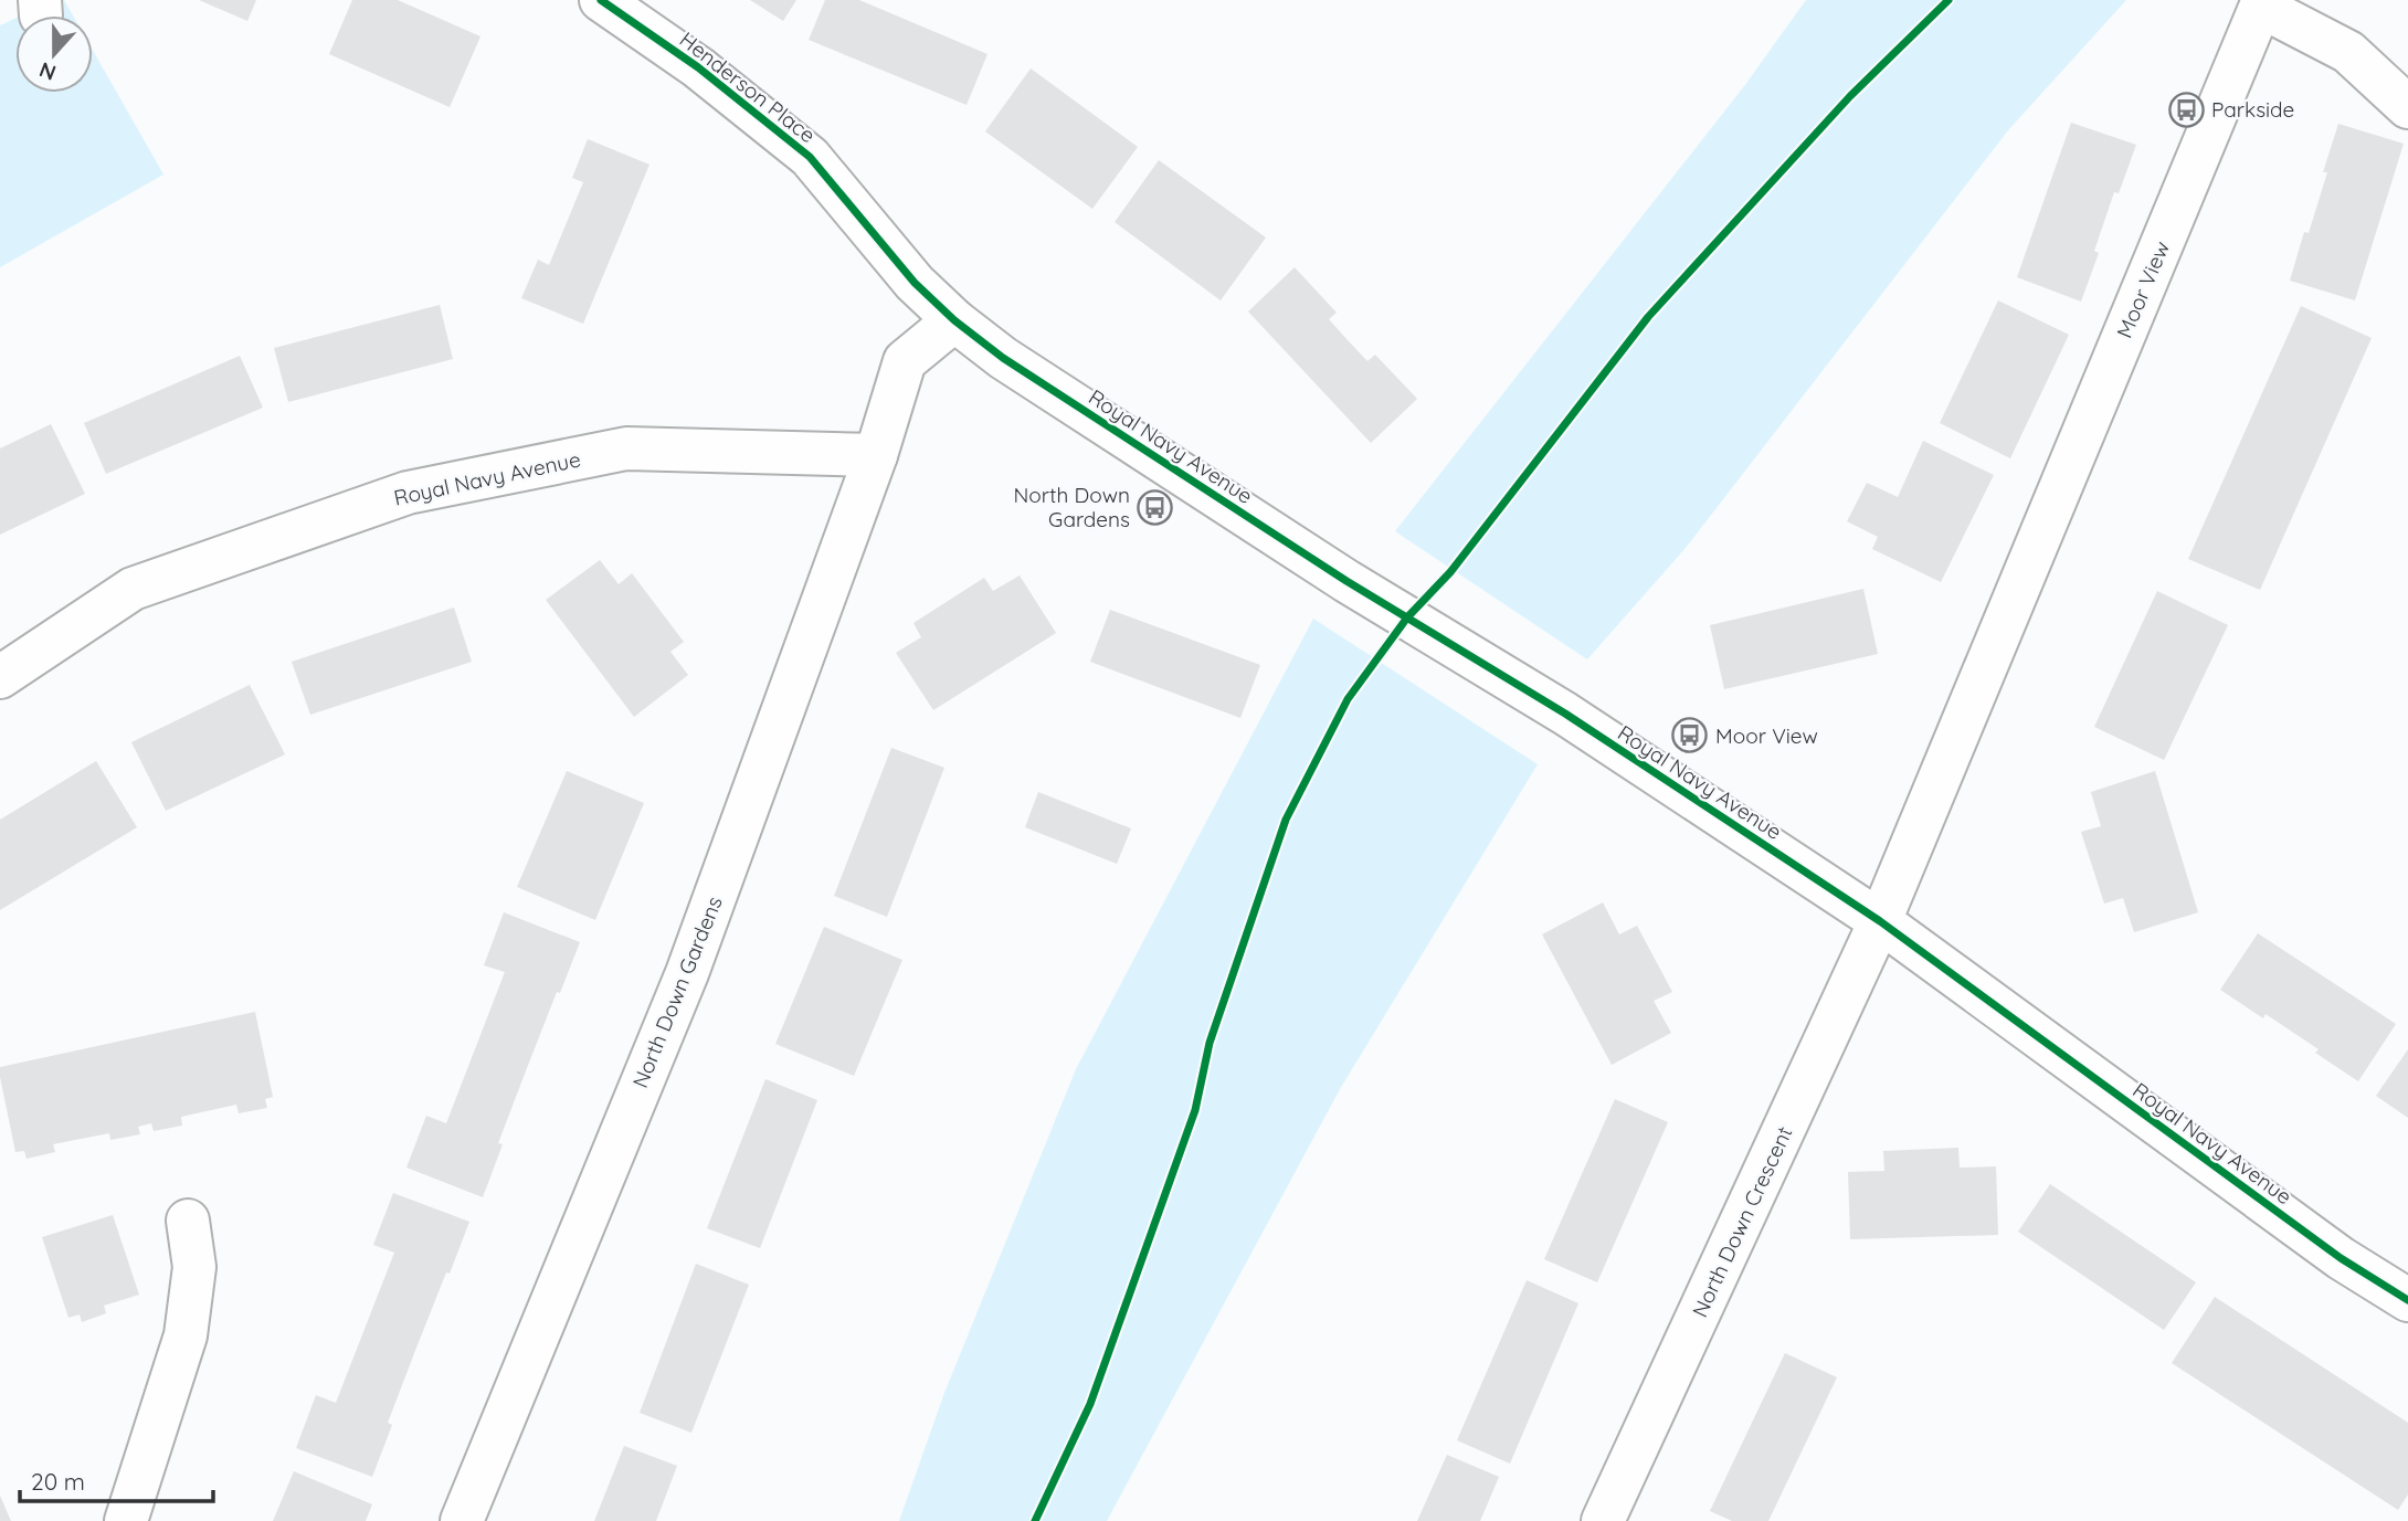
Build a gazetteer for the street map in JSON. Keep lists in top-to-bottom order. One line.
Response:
{"streets":{"street":["Henderson Place","Moor View","Royal Navy Avenue","North Down Gardens","North Down Crescent"]},"crossings":[["Henderson Place","Royal Navy Avenue"],["Henderson Place","North Down Gardens"],["Moor View","Royal Navy Avenue"],["Moor View","North Down Crescent"],["Royal Navy Avenue","North Down Gardens"],["Royal Navy Avenue","North Down Crescent"]],"places":{"bus stop":["Parkside","North Down Gardens","Moor View"]},"scale_bar":"20 m","north":"bottom"}
